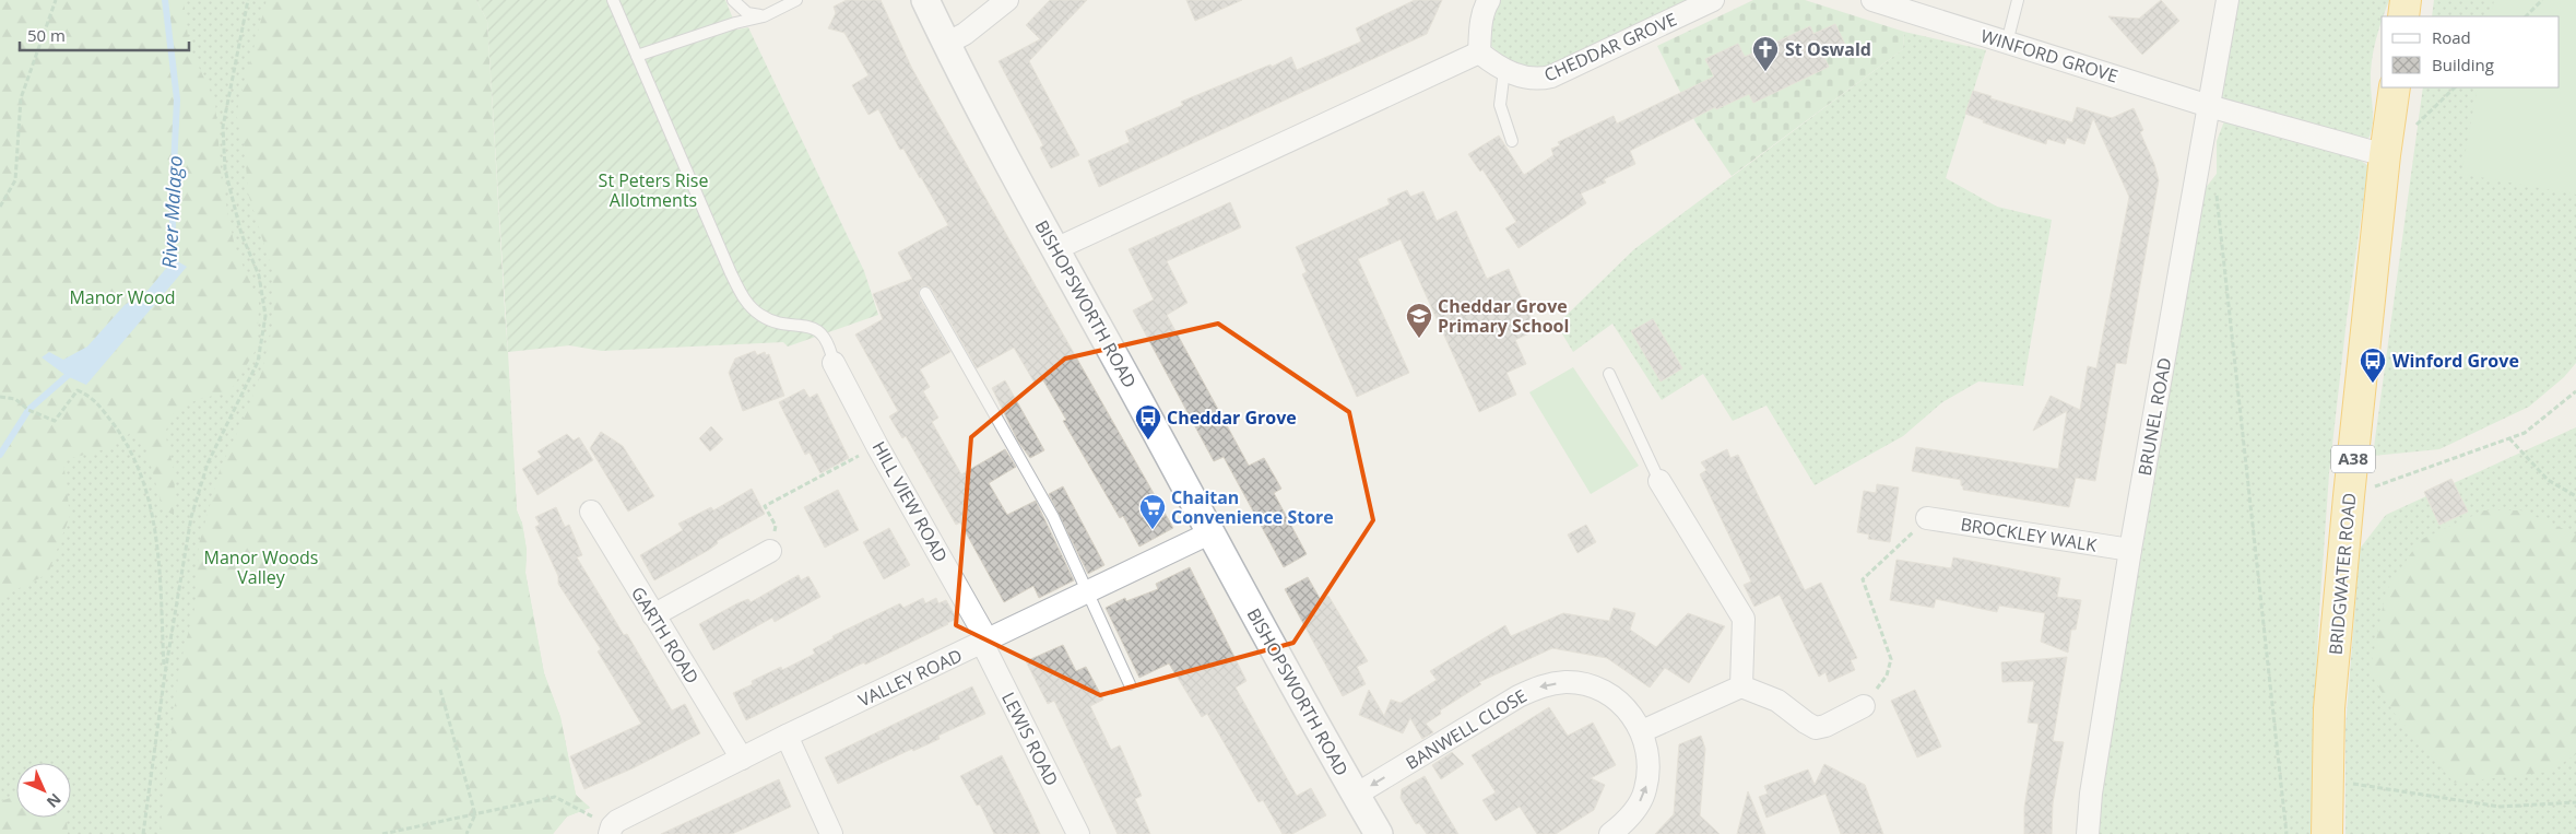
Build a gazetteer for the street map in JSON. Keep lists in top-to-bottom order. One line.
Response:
{"streets":{"highway":["A38","BRIDGWATER ROAD"],"street":["CHEDDAR GROVE","WINFORD GROVE","BISHOPSWORTH ROAD","BRUNEL ROAD","HILL VIEW ROAD","BROCKLEY WALK","GARTH ROAD","VALLEY ROAD","BANWELL CLOSE","LEWIS ROAD"]},"crossings":[["WINFORD GROVE","BRUNEL ROAD"],["WINFORD GROVE","BRIDGWATER ROAD"],["BISHOPSWORTH ROAD","VALLEY ROAD"],["BISHOPSWORTH ROAD","BANWELL CLOSE"],["BRUNEL ROAD","BROCKLEY WALK"],["HILL VIEW ROAD","VALLEY ROAD"],["HILL VIEW ROAD","LEWIS ROAD"],["GARTH ROAD","VALLEY ROAD"],["VALLEY ROAD","LEWIS ROAD"]],"water":["River Malago"],"parks":["St Peters Rise Allotments","Manor Wood","Manor Woods Valley"],"places":{"church":["St Oswald"],"school or university":["Cheddar Grove Primary School"],"bus stop":["Winford Grove","Cheddar Grove"],"supermarket":["Chaitan Convenience Store"]},"legend":["Road","Building"],"scale_bar":"50 m","north":"bottom right"}
